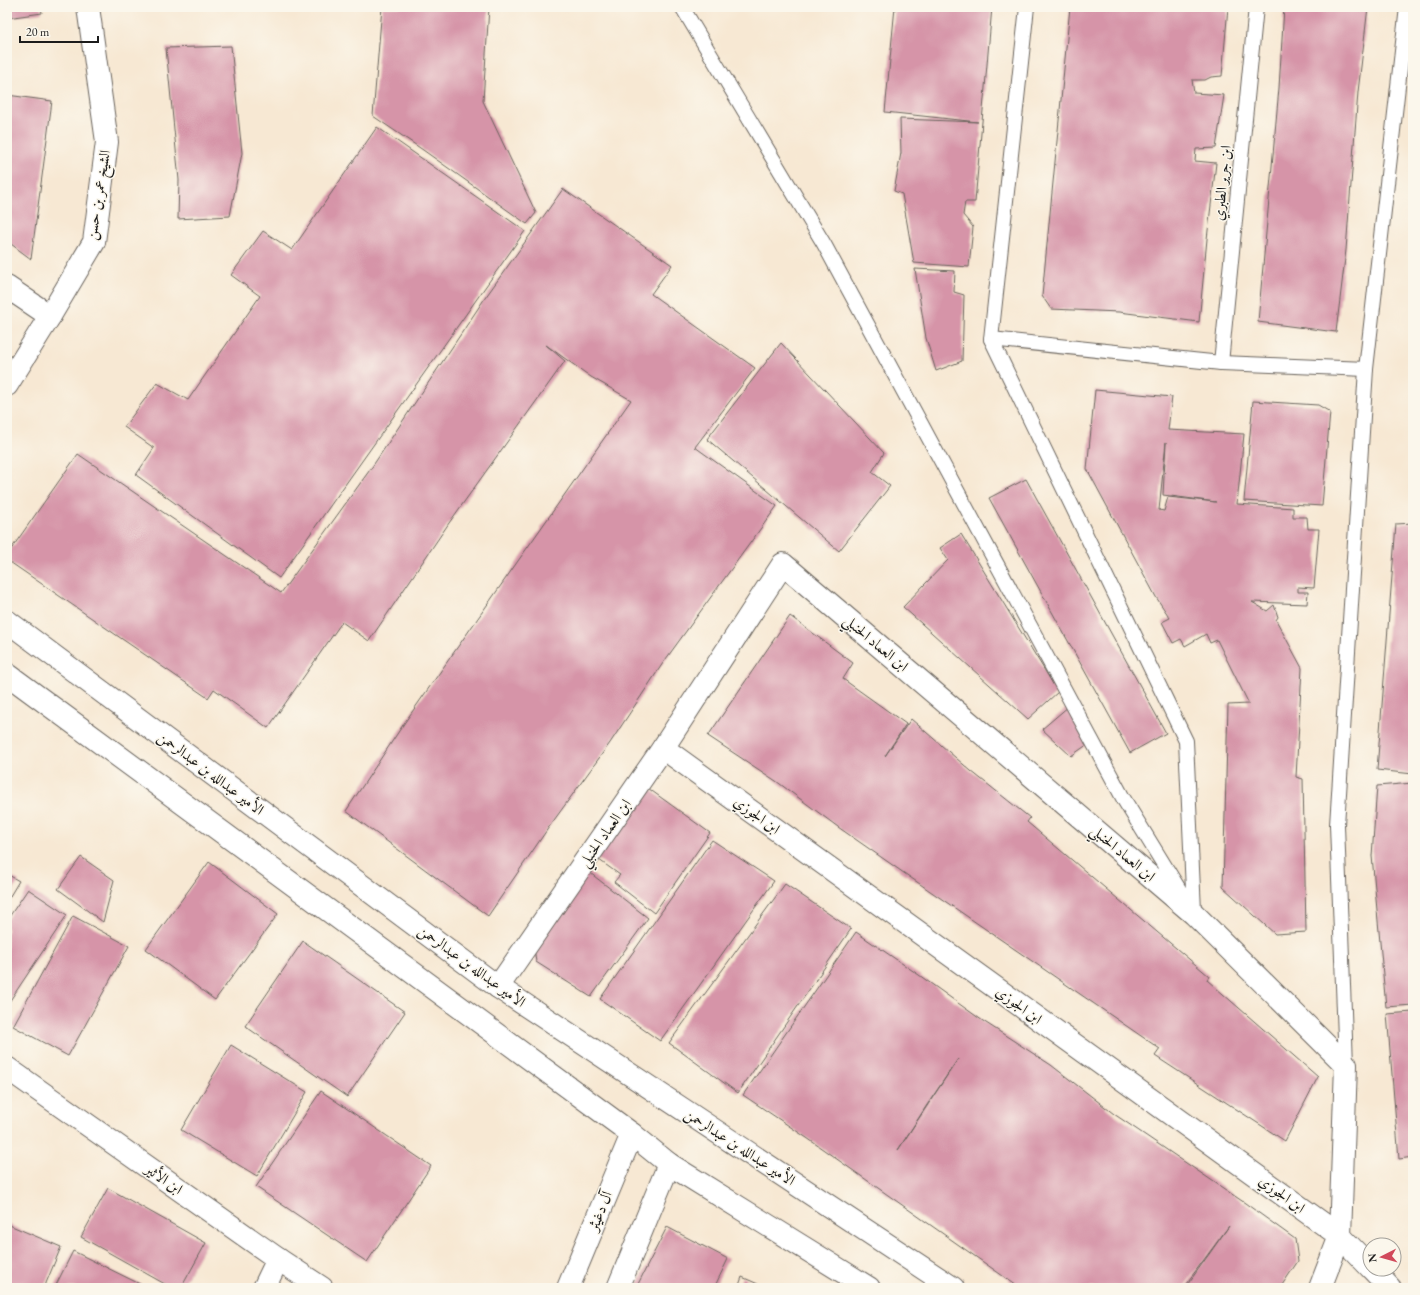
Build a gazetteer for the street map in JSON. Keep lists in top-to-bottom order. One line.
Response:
{"streets":{"street":["الشيخ عمر بن حسن","ابن العماد الحنبلي","الأمير عبدالله بن عبدالرحمن","ابن الجوزي","ابن الأثير","آل دغيثر"],"lane":["ابن جرير الطبري"]},"crossings":[["ابن العماد الحنبلي","الأمير عبدالله بن عبدالرحمن"],["ابن العماد الحنبلي","ابن الجوزي"]],"scale_bar":"20 m","north":"left"}
